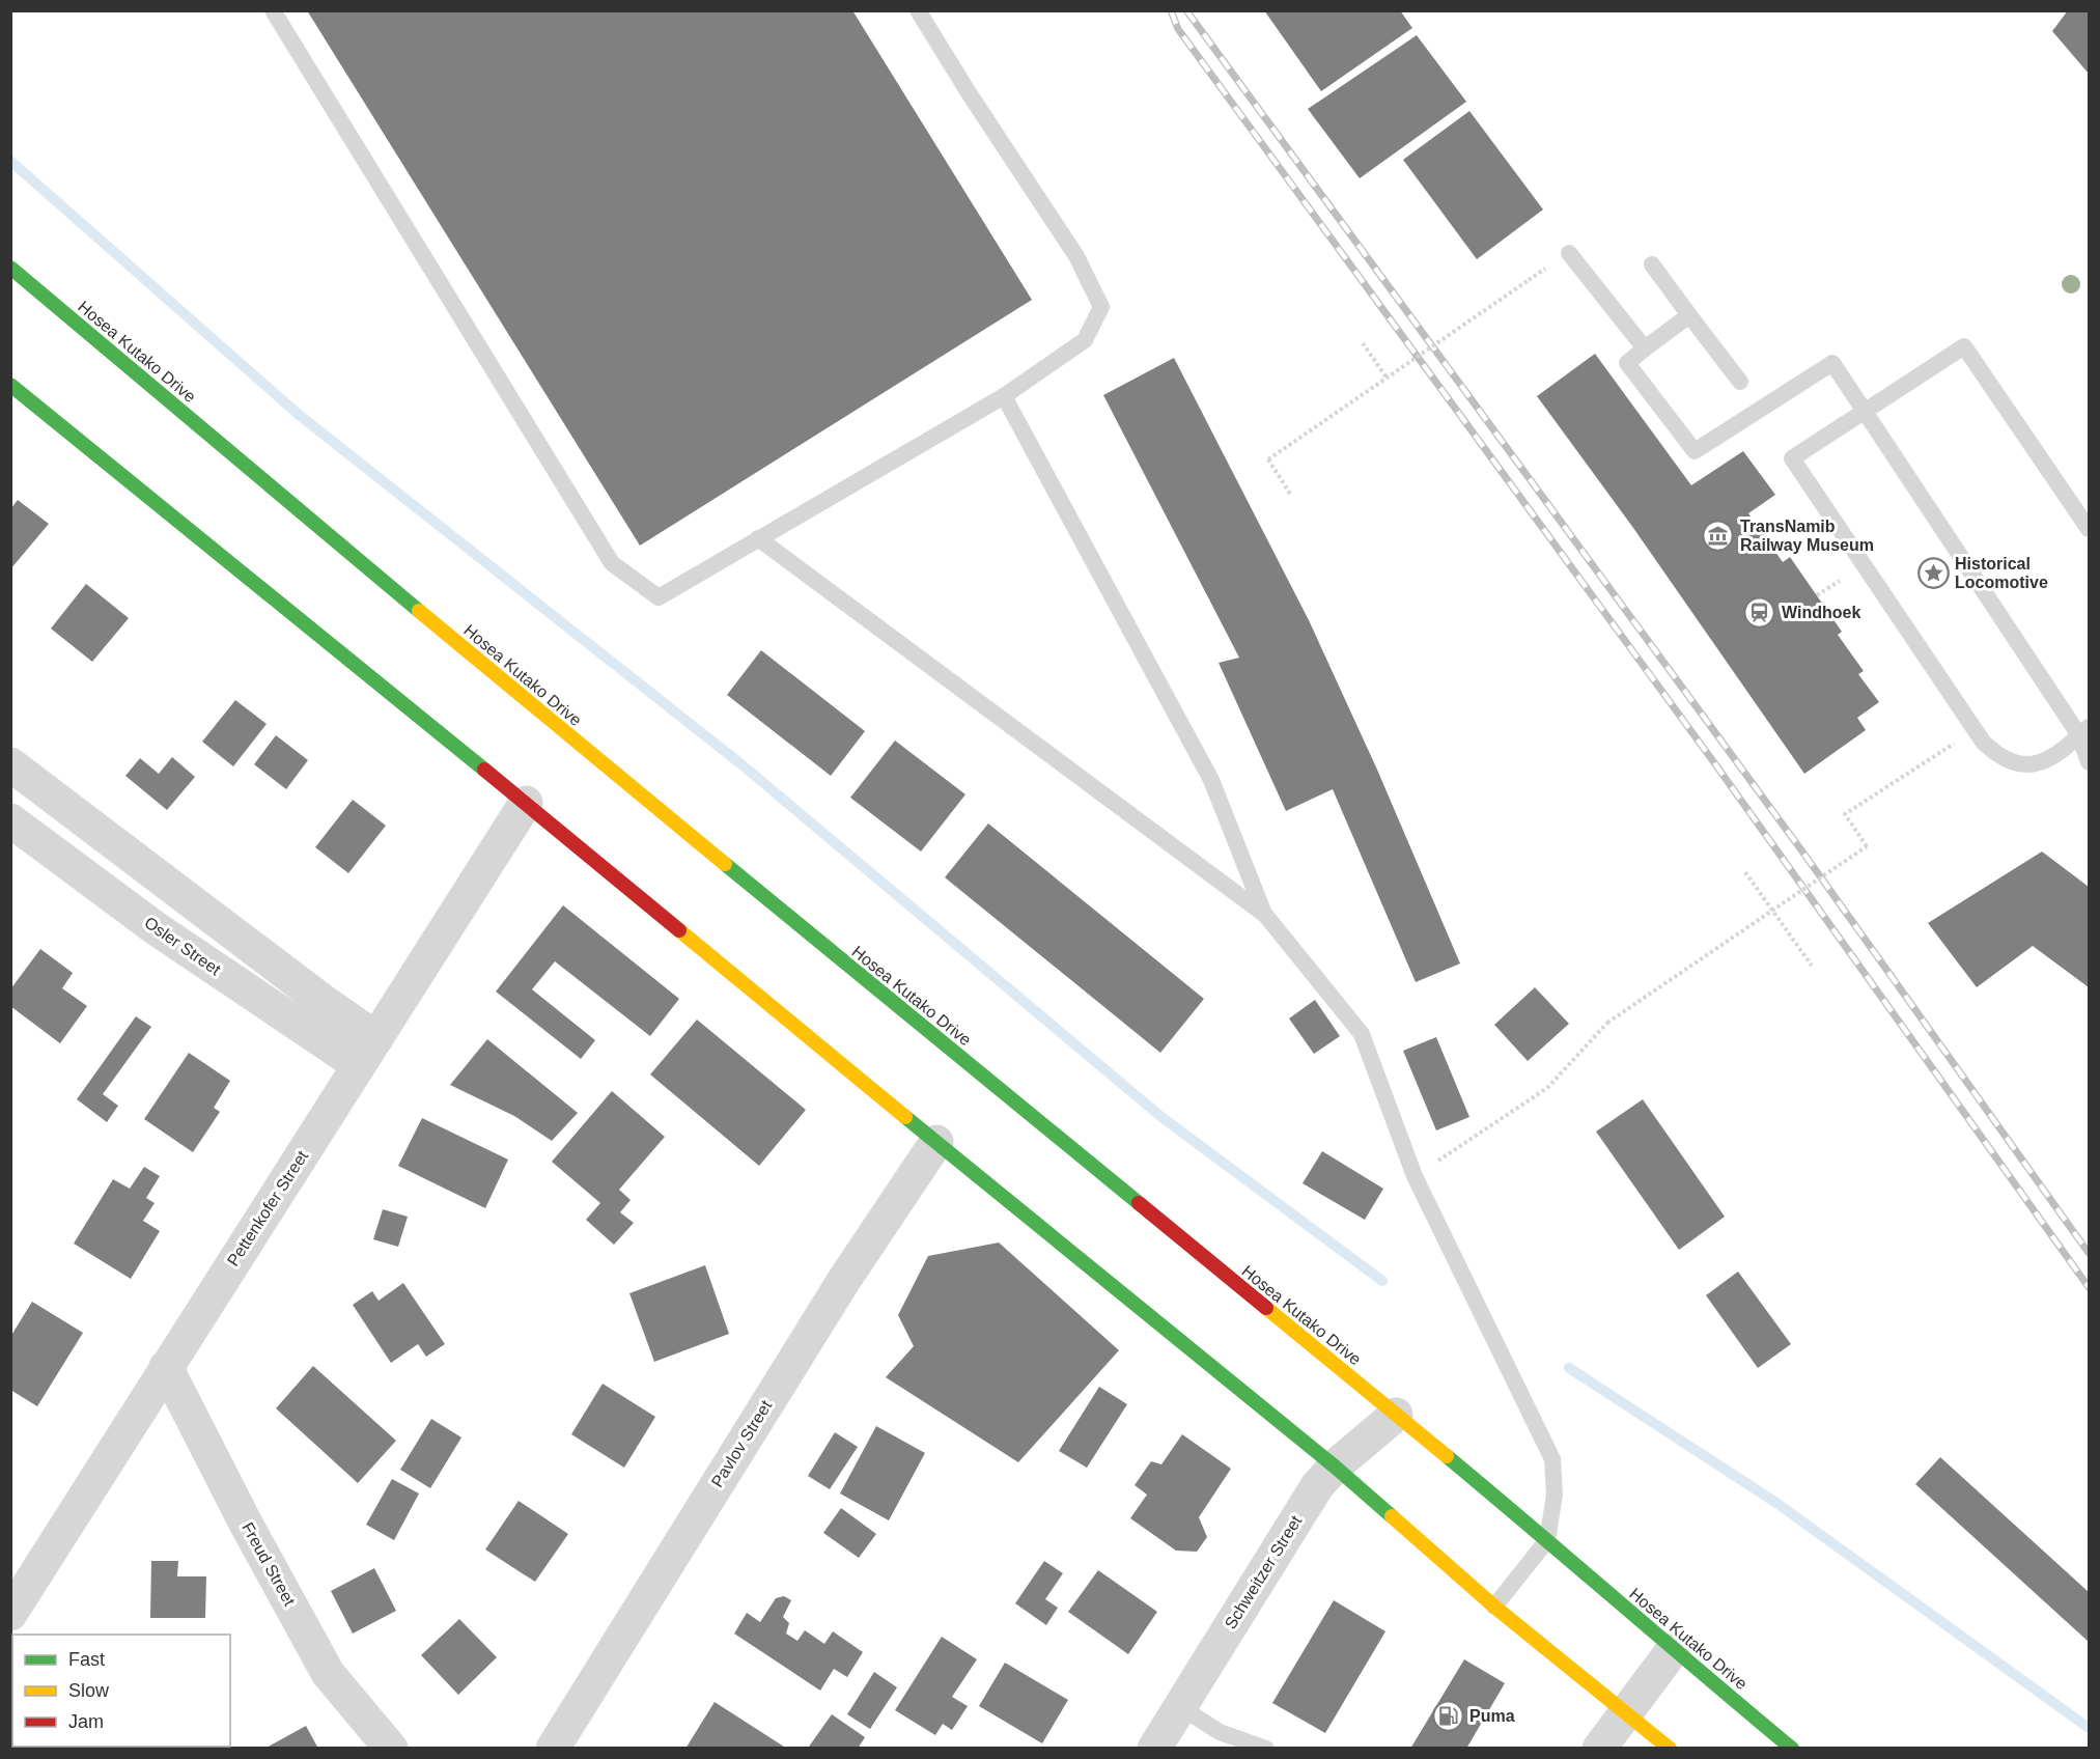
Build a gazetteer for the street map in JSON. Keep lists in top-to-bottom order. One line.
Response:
{"streets":{"main road":["Hosea Kutako Drive"],"street":["Osler Street","Pettenkofer Street","Pavlov Street","Freud Street","Schweitzer Street"]},"crossings":[["Hosea Kutako Drive","Schweitzer Street"],["Osler Street","Pettenkofer Street"],["Pettenkofer Street","Freud Street"]],"places":{"museum":["TransNamib Railway Museum"],"place":["Historical Locomotive"],"station":["Windhoek"],"fuel station":["Puma"]},"legend":["Fast","Slow","Jam"]}
